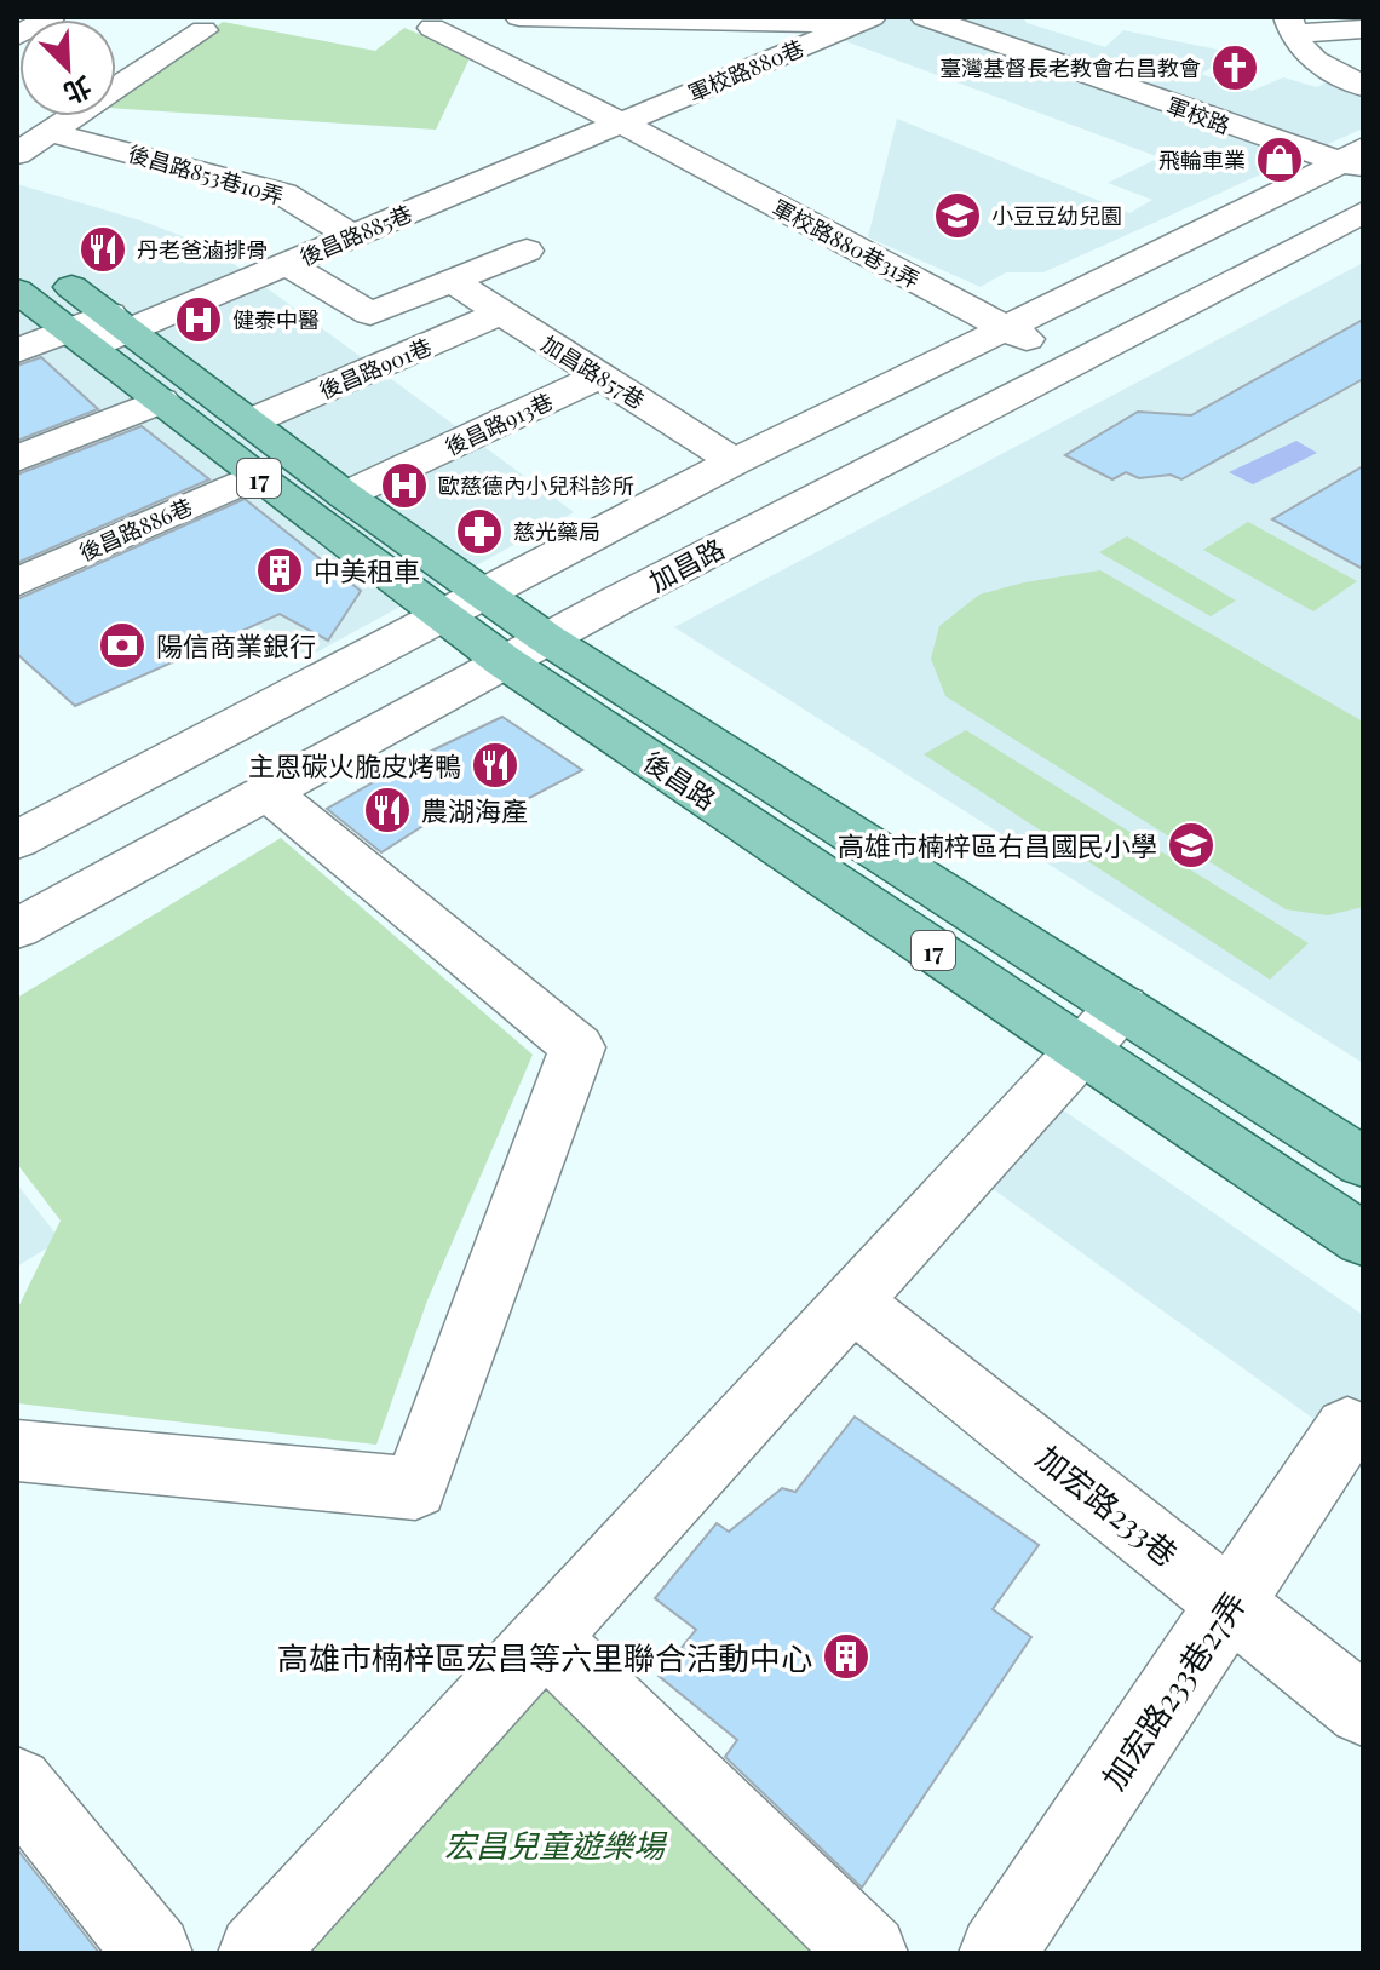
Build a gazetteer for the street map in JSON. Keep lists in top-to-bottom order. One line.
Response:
{"streets":{"main road":["17","後昌路"],"street":["軍校路880巷","軍校路","後昌路853巷10弄","後昌路885巷","軍校路880巷31弄","後昌路901巷","加昌路857巷","後昌路913巷","後昌路886巷","加昌路","加宏路233巷","加宏路233巷27弄"]},"crossings":[["軍校路880巷","後昌路885巷"],["軍校路880巷","軍校路880巷31弄"],["後昌路853巷10弄","後昌路885巷"],["後昌路885巷","軍校路880巷31弄"],["後昌路885巷","後昌路"],["軍校路880巷31弄","加昌路"],["後昌路901巷","加昌路857巷"],["後昌路901巷","後昌路"],["加昌路857巷","後昌路913巷"],["後昌路913巷","後昌路"],["後昌路886巷","後昌路"],["加昌路","後昌路"],["加宏路233巷","加宏路233巷27弄"]],"parks":["宏昌兒童遊樂場"],"places":{"church":["臺灣基督長老教會右昌教會"],"shop":["飛輪車業"],"school or university":["小豆豆幼兒園","高雄市楠梓區右昌國民小學"],"restaurant":["丹老爸滷排骨","主恩碳火脆皮烤鴨","農湖海產"],"hospital":["健泰中醫","歐慈德內小兒科診所"],"pharmacy":["慈光藥局"],"building":["中美租車","高雄市楠梓區宏昌等六里聯合活動中心"],"bank":["陽信商業銀行"]},"north":"bottom right"}
